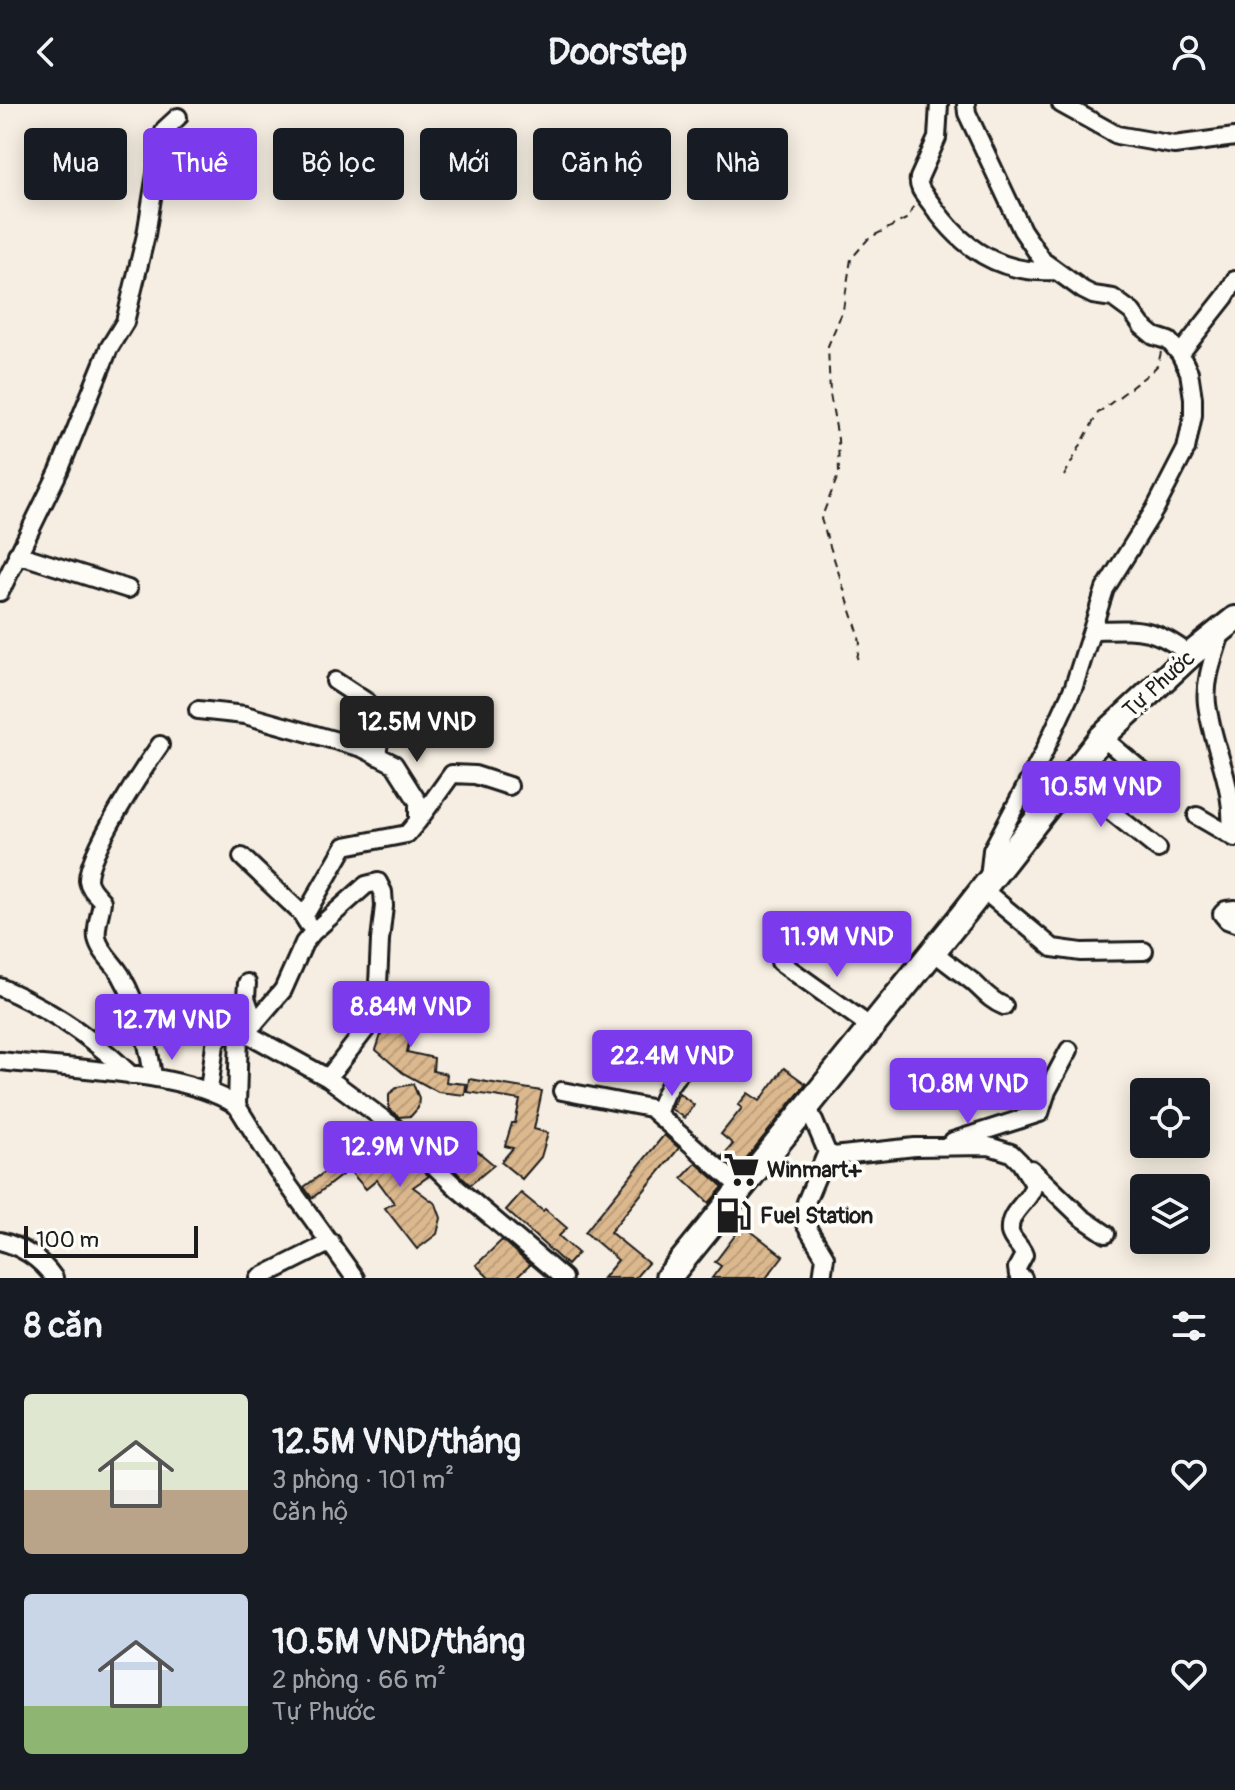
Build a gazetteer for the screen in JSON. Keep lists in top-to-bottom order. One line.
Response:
{"streets":{"highway":["Tự Phước"]},"places":{"supermarket":["Winmart+"],"fuel station":["Fuel Station"]},"scale_bar":"100 m","page":{"header":"Doorstep","chip":["Mua","Thuê","Bộ lọc","Mới","Căn hộ","Nhà"],"price":["12.5M VND","10.5M VND","11.9M VND","8.84M VND","12.7M VND","22.4M VND","10.8M VND","12.9M VND"],"scale":"100 m","heading":"8 căn","list":[{"name":"12.5M VND/tháng","note":"3 phòng · 101 m² · Căn hộ"},{"name":"10.5M VND/tháng","note":"2 phòng · 66 m² · Tự Phước"}]}}
